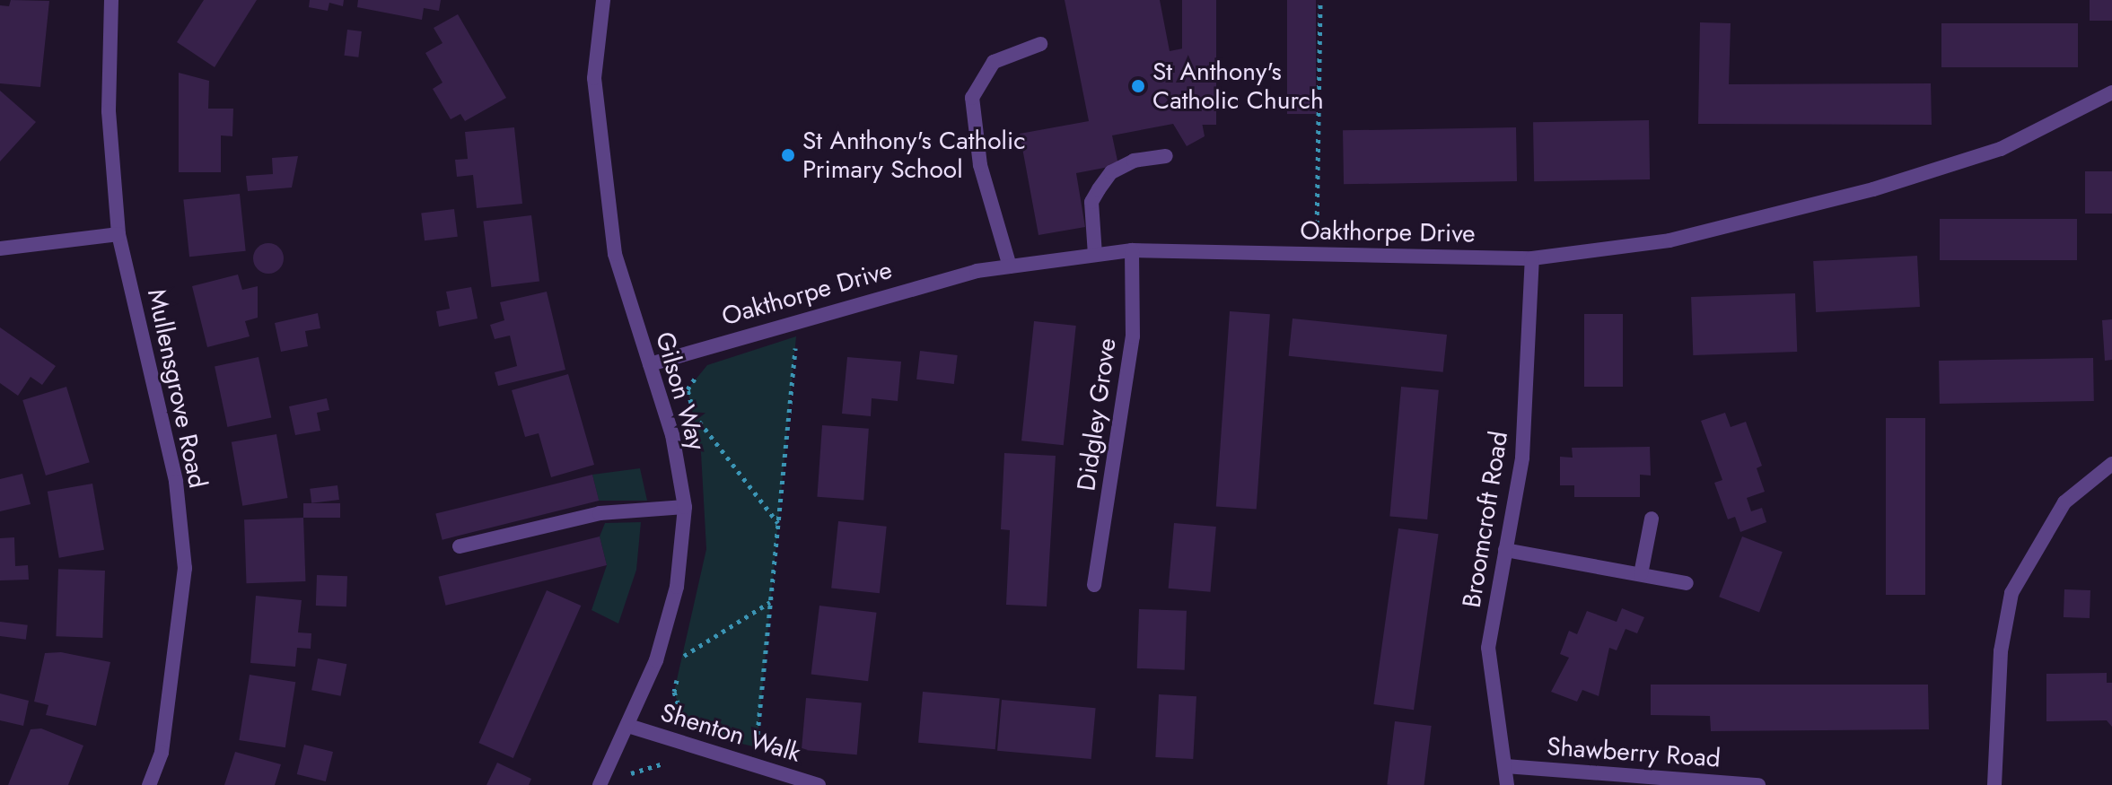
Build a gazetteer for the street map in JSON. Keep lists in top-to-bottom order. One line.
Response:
{"streets":{"street":["Oakthorpe Drive","Mullensgrove Road","Gilson Way","Didgley Grove","Broomcroft Road","Shenton Walk","Shawberry Road"]},"crossings":[["Oakthorpe Drive","Gilson Way"],["Oakthorpe Drive","Didgley Grove"],["Oakthorpe Drive","Broomcroft Road"],["Gilson Way","Shenton Walk"],["Broomcroft Road","Shawberry Road"]],"places":["St Anthony's Catholic Church","St Anthony's Catholic Primary School"]}
